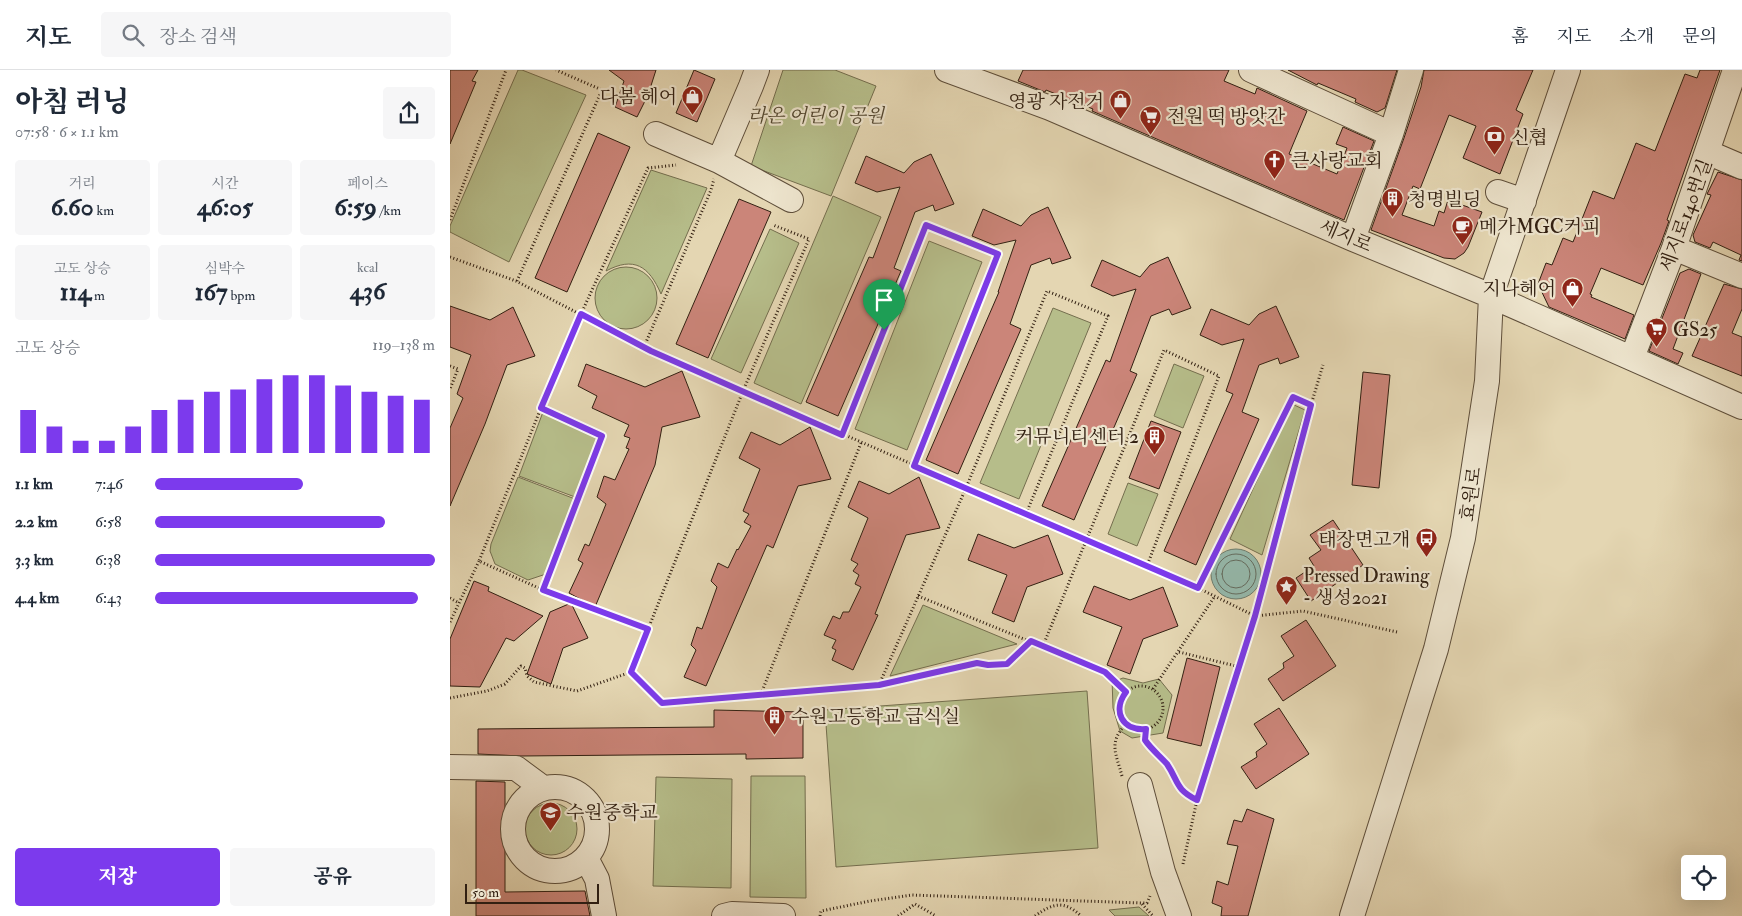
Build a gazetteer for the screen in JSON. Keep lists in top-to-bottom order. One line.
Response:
{"streets":{"street":["세지로140번길","세지로","효원로"]},"crossings":[["세지로140번길","세지로"],["세지로","효원로"]],"parks":["라온 어린이 공원"],"places":{"shop":["다봄 헤어","영광 자전거","지나헤어"],"supermarket":["전원 떡 방앗간","GS25"],"bank":["신협"],"church":["큰사랑교회"],"building":["청명빌딩","커뮤니티센터 2","수원고등학교 급식실"],"cafe":["메가MGC커피"],"bus stop":["태장면고개"],"place":["Pressed Drawing - 생성2021"],"school or university":["수원중학교"]},"scale_bar":"50 m","page":{"header":"지도","search":"장소 검색","nav":["홈","지도","소개","문의"],"heading":["아침 러닝","07:58 · 6 × 1.1 km"],"stats":[["거리","6.60 km"],["시간","46:05"],["페이스","6:59 /km"],["고도 상승","114 m"],["심박수","167 bpm"],["kcal","436"]],"chart":["고도 상승","119–138 m"],"list":[{"name":"1.1 km","note":"7:46"},{"name":"2.2 km","note":"6:58"},{"name":"3.3 km","note":"6:38"},{"name":"4.4 km","note":"6:43"}],"buttons":["저장","공유"],"scale":"50 m"}}
